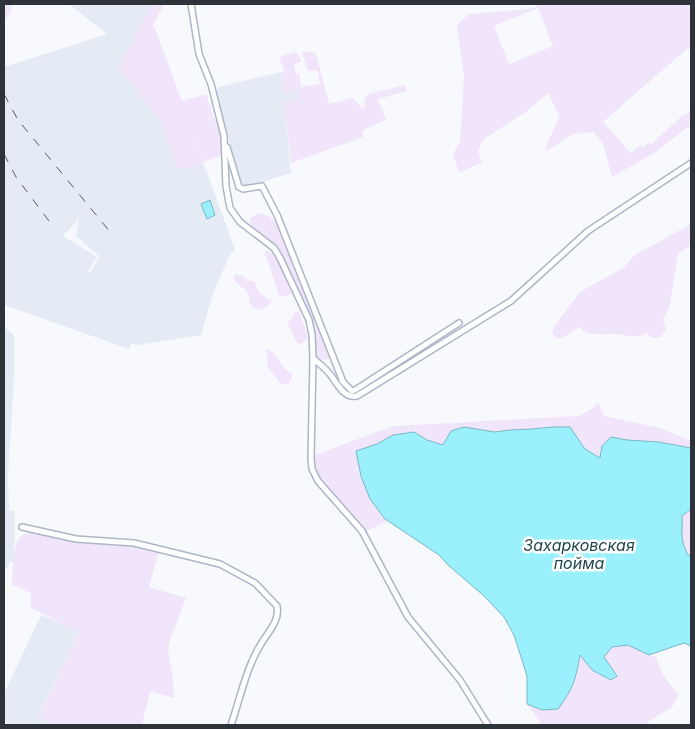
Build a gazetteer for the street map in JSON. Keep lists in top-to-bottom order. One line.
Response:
{"water":["Захарковская пойма"]}
